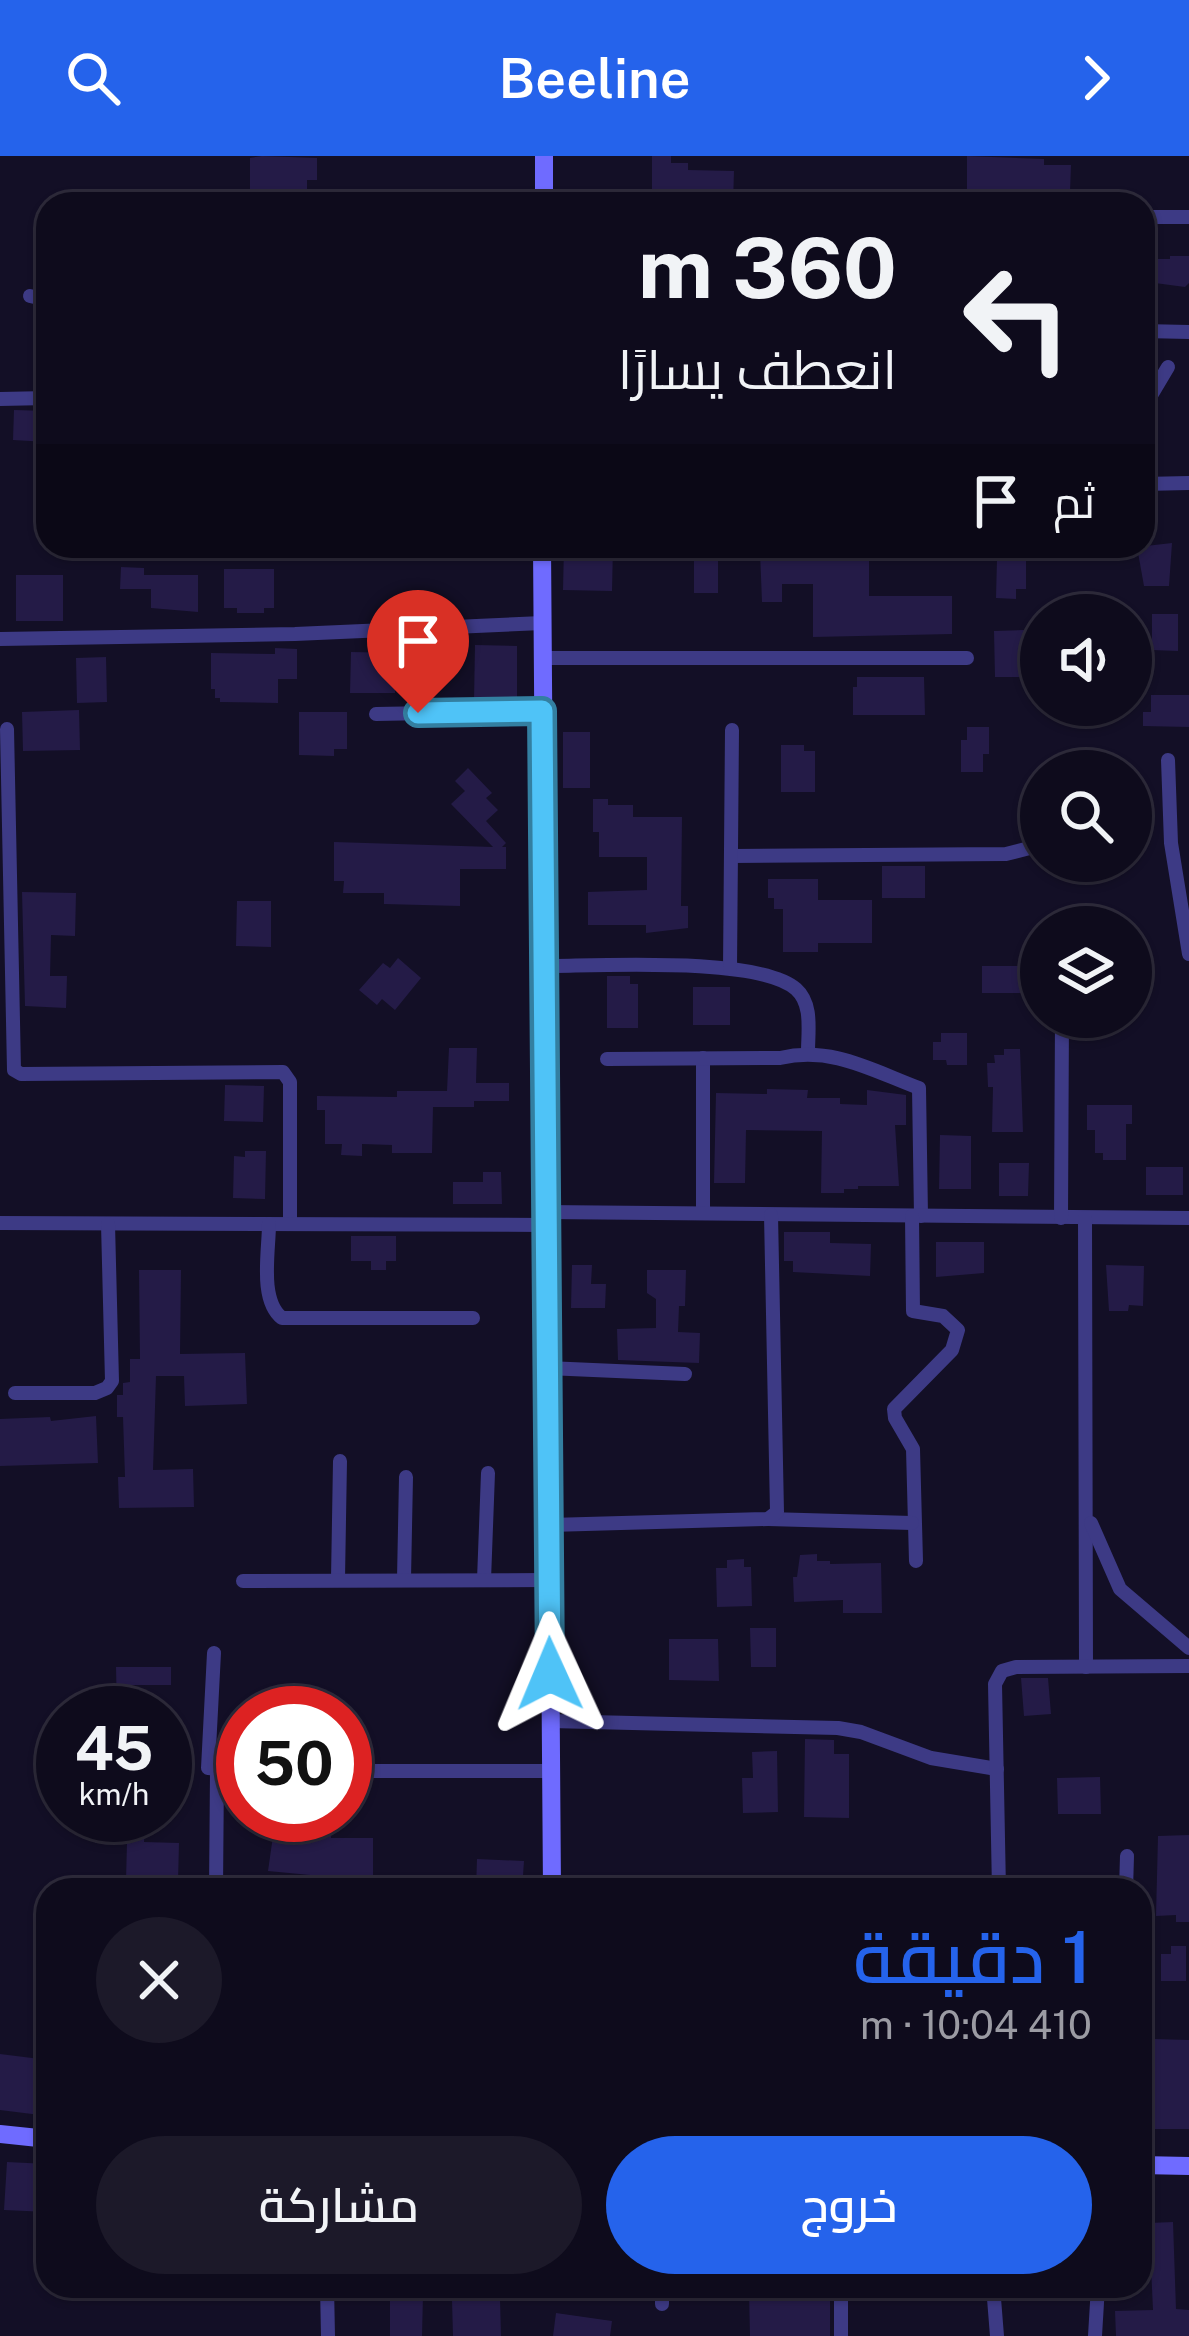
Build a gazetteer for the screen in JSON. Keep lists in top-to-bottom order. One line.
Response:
{"page":{"header":"Beeline","turn":["360 m","انعطف يسارًا"],"then":"ثم","speed":"45 km/h","limit":"50","heading":["1 دقيقة","410 m · 10:04"],"buttons":["خروج","مشاركة"]}}
